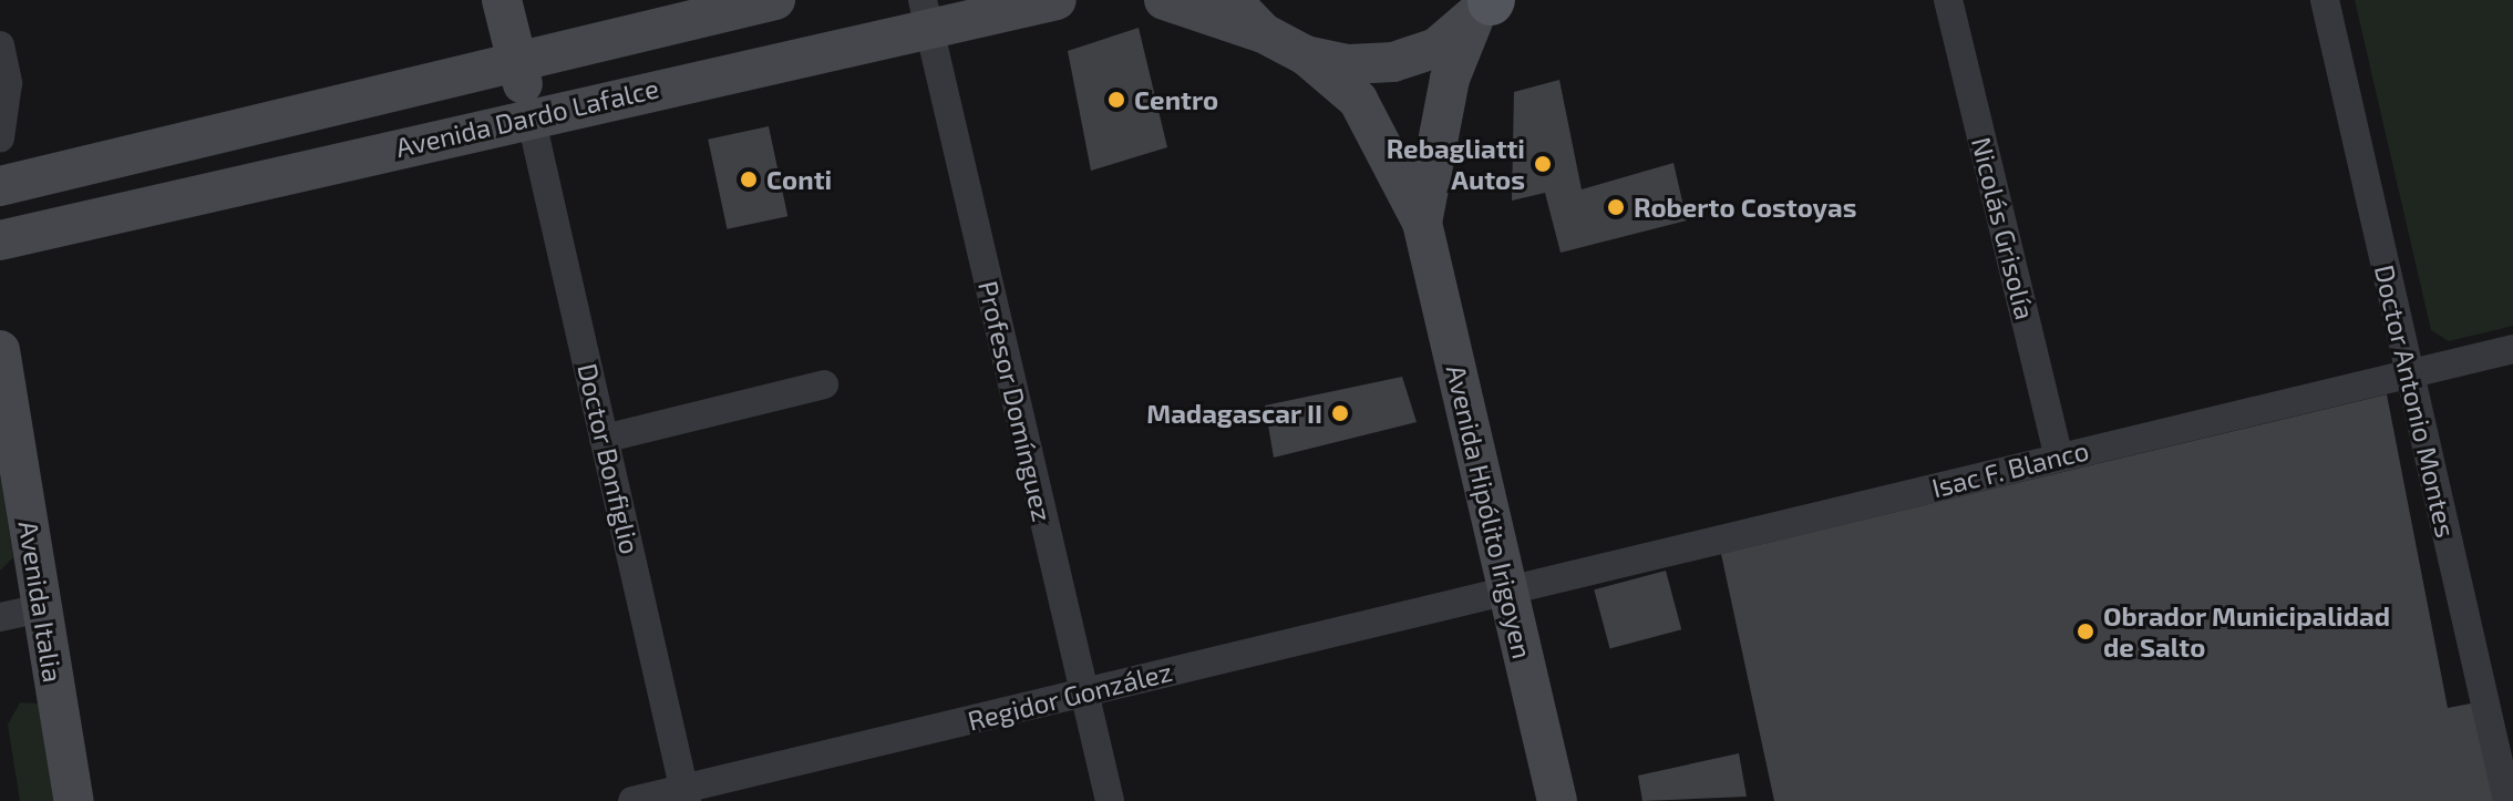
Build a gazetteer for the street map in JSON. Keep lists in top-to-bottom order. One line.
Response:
{"streets":{"main road":["Avenida Dardo Lafalce","Avenida Hipólito Irigoyen","Avenida Italia"],"street":["Nicolás Grisolía","Profesor Domínguez","Doctor Antonio Montes","Doctor Bonfiglio","Isac F. Blanco","Regidor González"]},"crossings":[["Avenida Dardo Lafalce","Profesor Domínguez"],["Avenida Dardo Lafalce","Doctor Bonfiglio"],["Nicolás Grisolía","Isac F. Blanco"],["Profesor Domínguez","Regidor González"],["Doctor Antonio Montes","Isac F. Blanco"],["Doctor Bonfiglio","Regidor González"],["Isac F. Blanco","Avenida Hipólito Irigoyen"],["Isac F. Blanco","Regidor González"],["Avenida Hipólito Irigoyen","Regidor González"]],"places":["Centro","Rebagliatti Autos","Conti","Roberto Costoyas","Madagascar II","Obrador Municipalidad de Salto"]}
